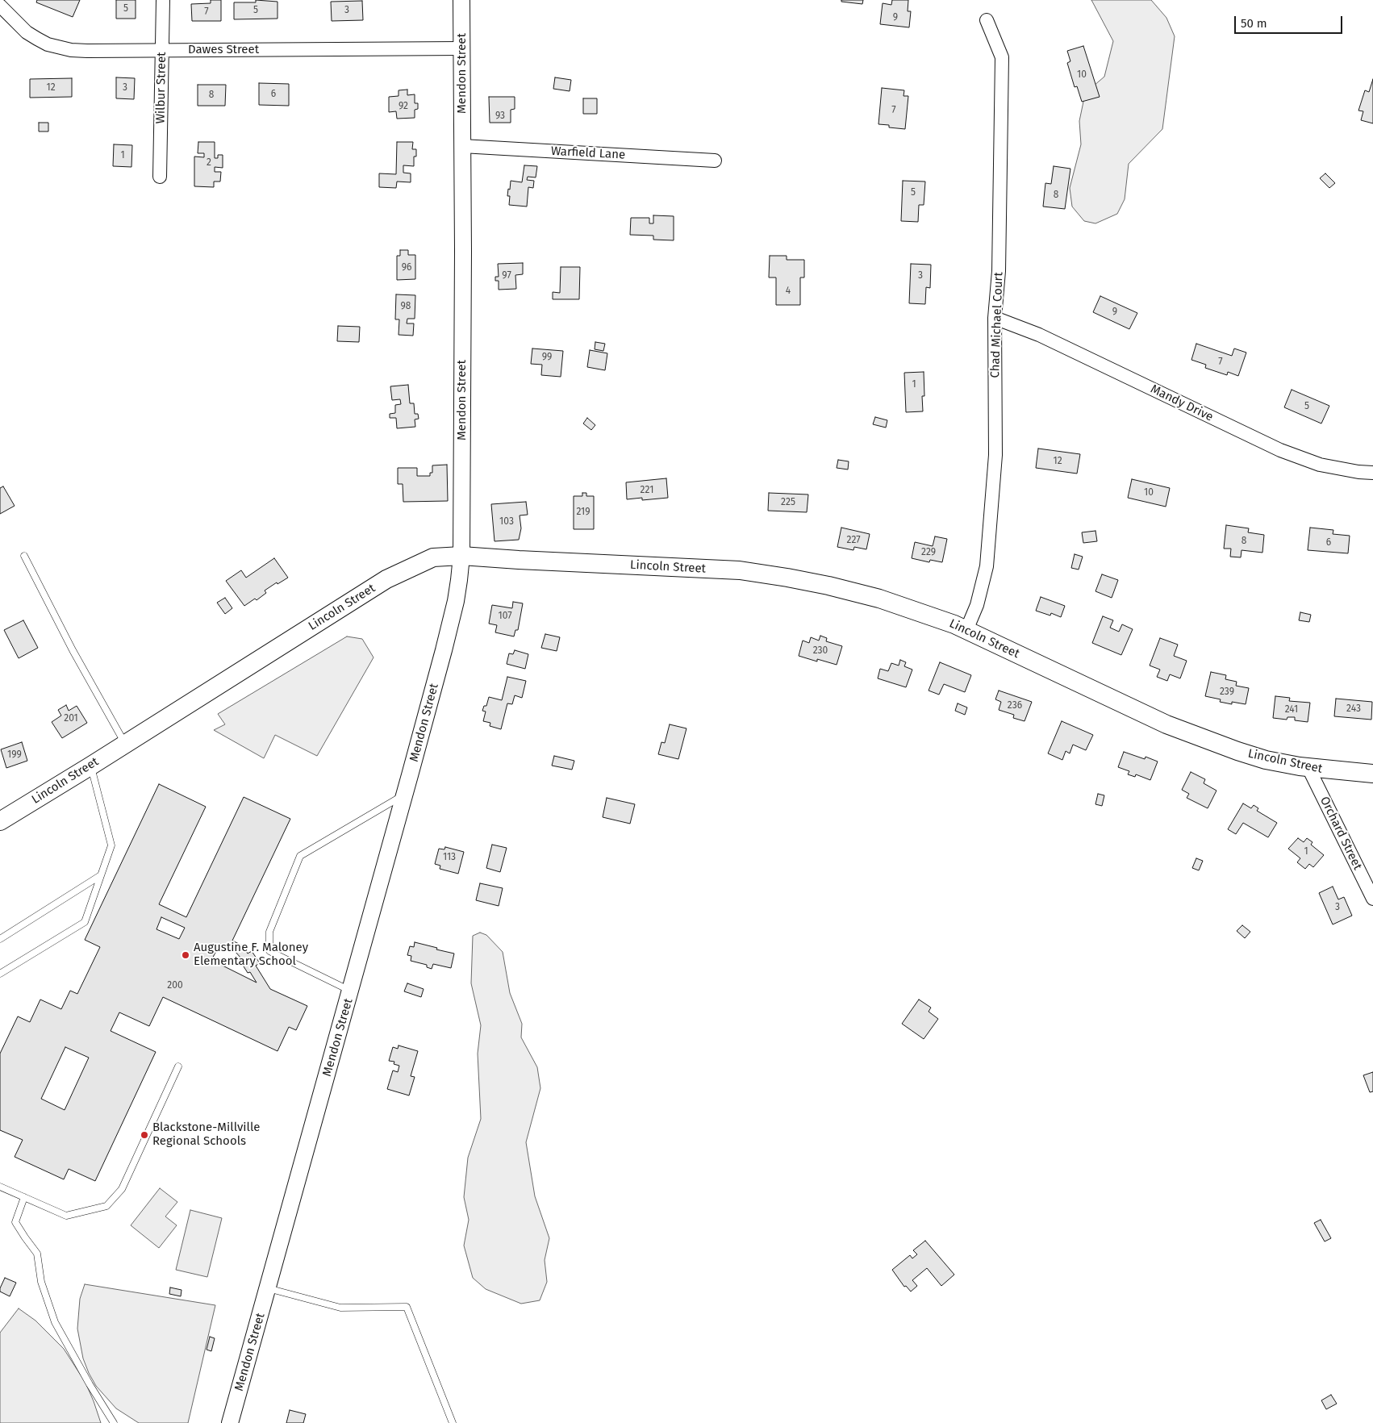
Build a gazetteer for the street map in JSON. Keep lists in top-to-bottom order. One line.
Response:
{"streets":{"main road":["Lincoln Street"],"street":["Dawes Street","Mendon Street","Wilbur Street","Warfield Lane","Chad Michael Court","Mandy Drive","Orchard Street"]},"crossings":[["Dawes Street","Mendon Street"],["Dawes Street","Wilbur Street"],["Mendon Street","Warfield Lane"],["Mendon Street","Lincoln Street"],["Chad Michael Court","Mandy Drive"],["Chad Michael Court","Lincoln Street"],["Lincoln Street","Orchard Street"]],"places":["Augustine F. Maloney Elementary School","Blackstone-Millville Regional Schools"],"house_numbers":["5","5","3","7","9","10","12","3","6","8","92","7","93","1","2","5","8","96","97","3","4","98","9","99","7","1","5","12","221","10","225","219","103","227","8","6","229","107","230","239","236","243","241","201","199","1","113","3","200"],"scale_bar":"50 m"}
